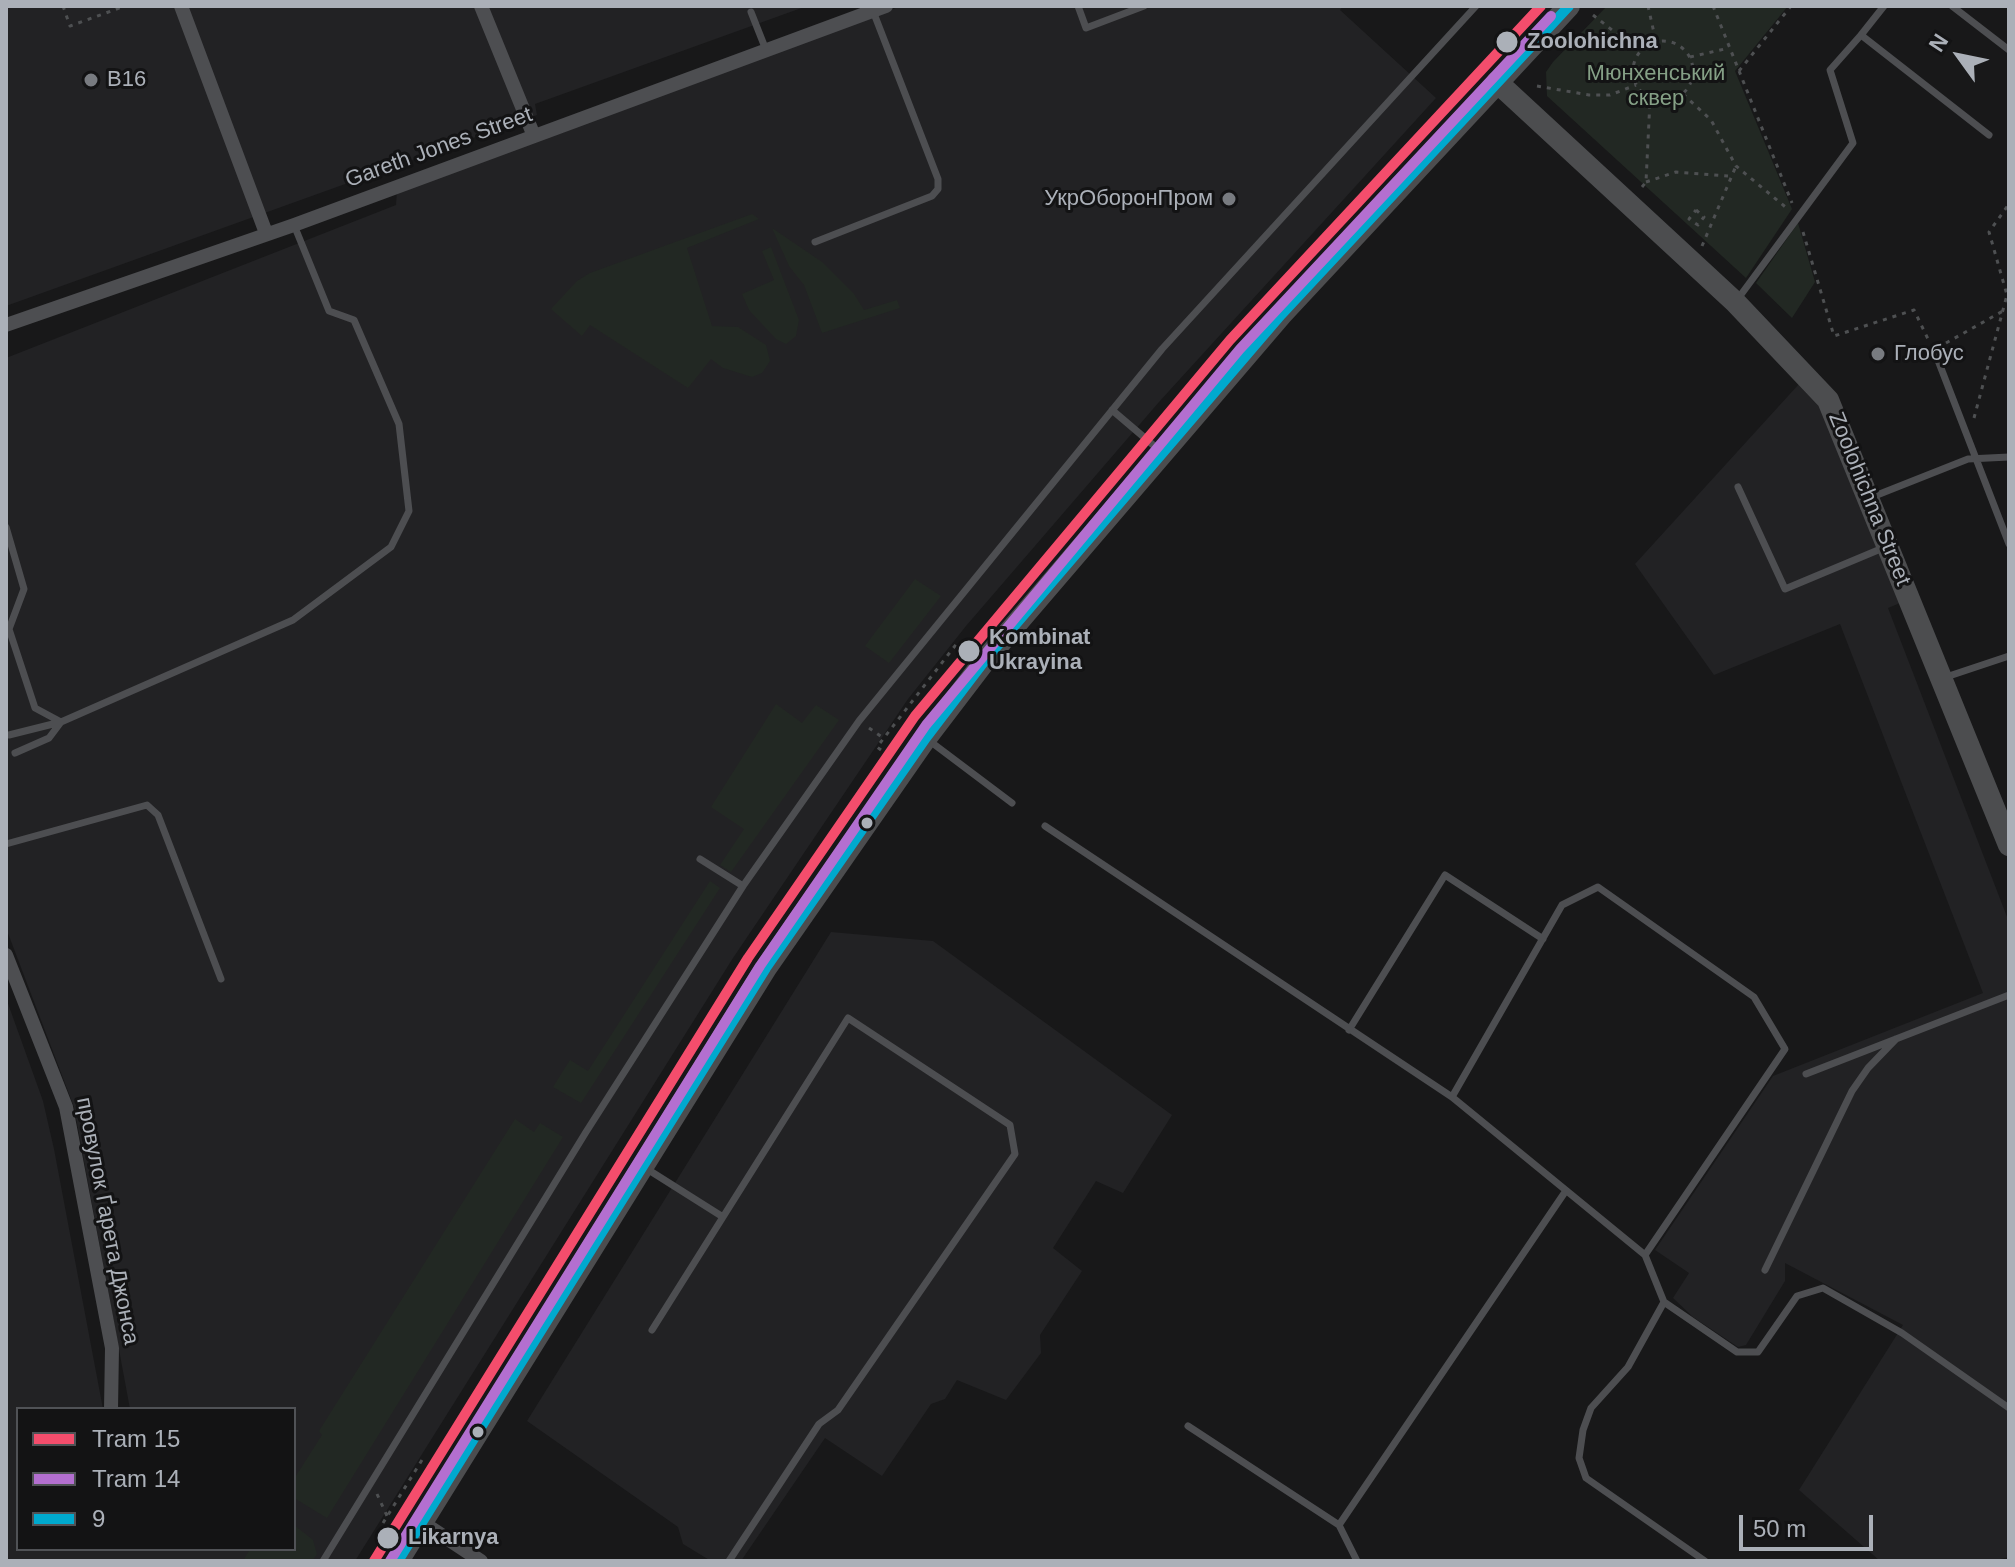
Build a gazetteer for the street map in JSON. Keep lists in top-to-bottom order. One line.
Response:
{"streets":{"main road":["Zoolohichna Street"],"street":["Gareth Jones Street","провулок Ґарета Джонса"]},"parks":["Мюнхенський сквер"],"places":["Zoolohichna","B16","УкрОборонПром","Глобус","Kombinat Ukrayina","Likarnya"],"lines":["tram line 15","transit line 9","tram line 14"],"legend":["Tram 15","Tram 14","9"],"scale_bar":"50 m","north":"top left"}
